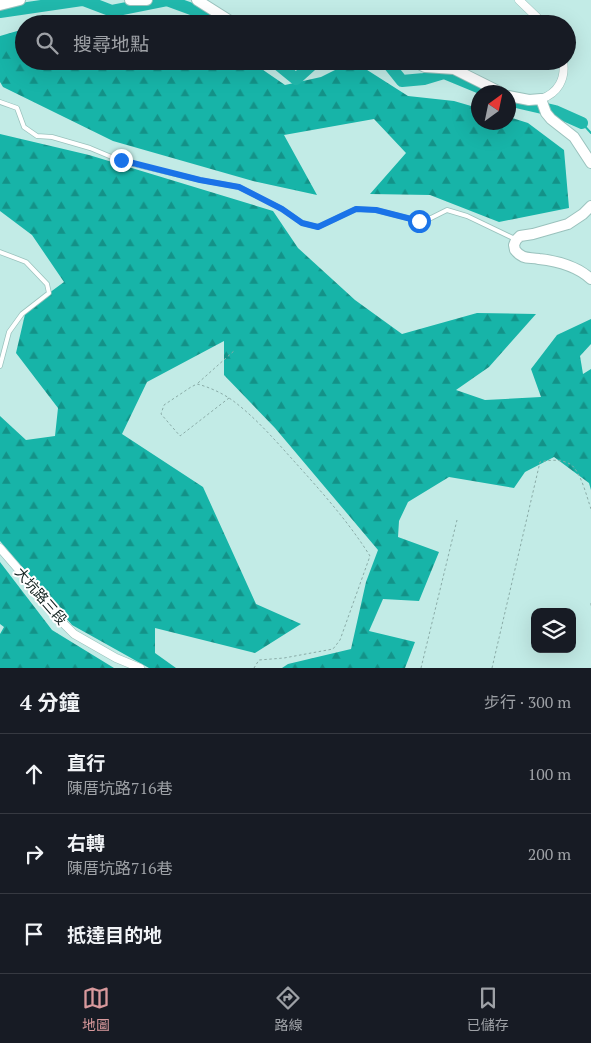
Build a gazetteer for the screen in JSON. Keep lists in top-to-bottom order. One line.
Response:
{"streets":{"street":["大坑路三段"]},"north":"top right","page":{"search":"搜尋地點","heading":["4 分鐘","步行 · 300 m"],"list":[["直行","陳厝坑路716巷","100 m"],["右轉","陳厝坑路716巷","200 m"],"抵達目的地"],"nav":["地圖","路線","已儲存"]}}
